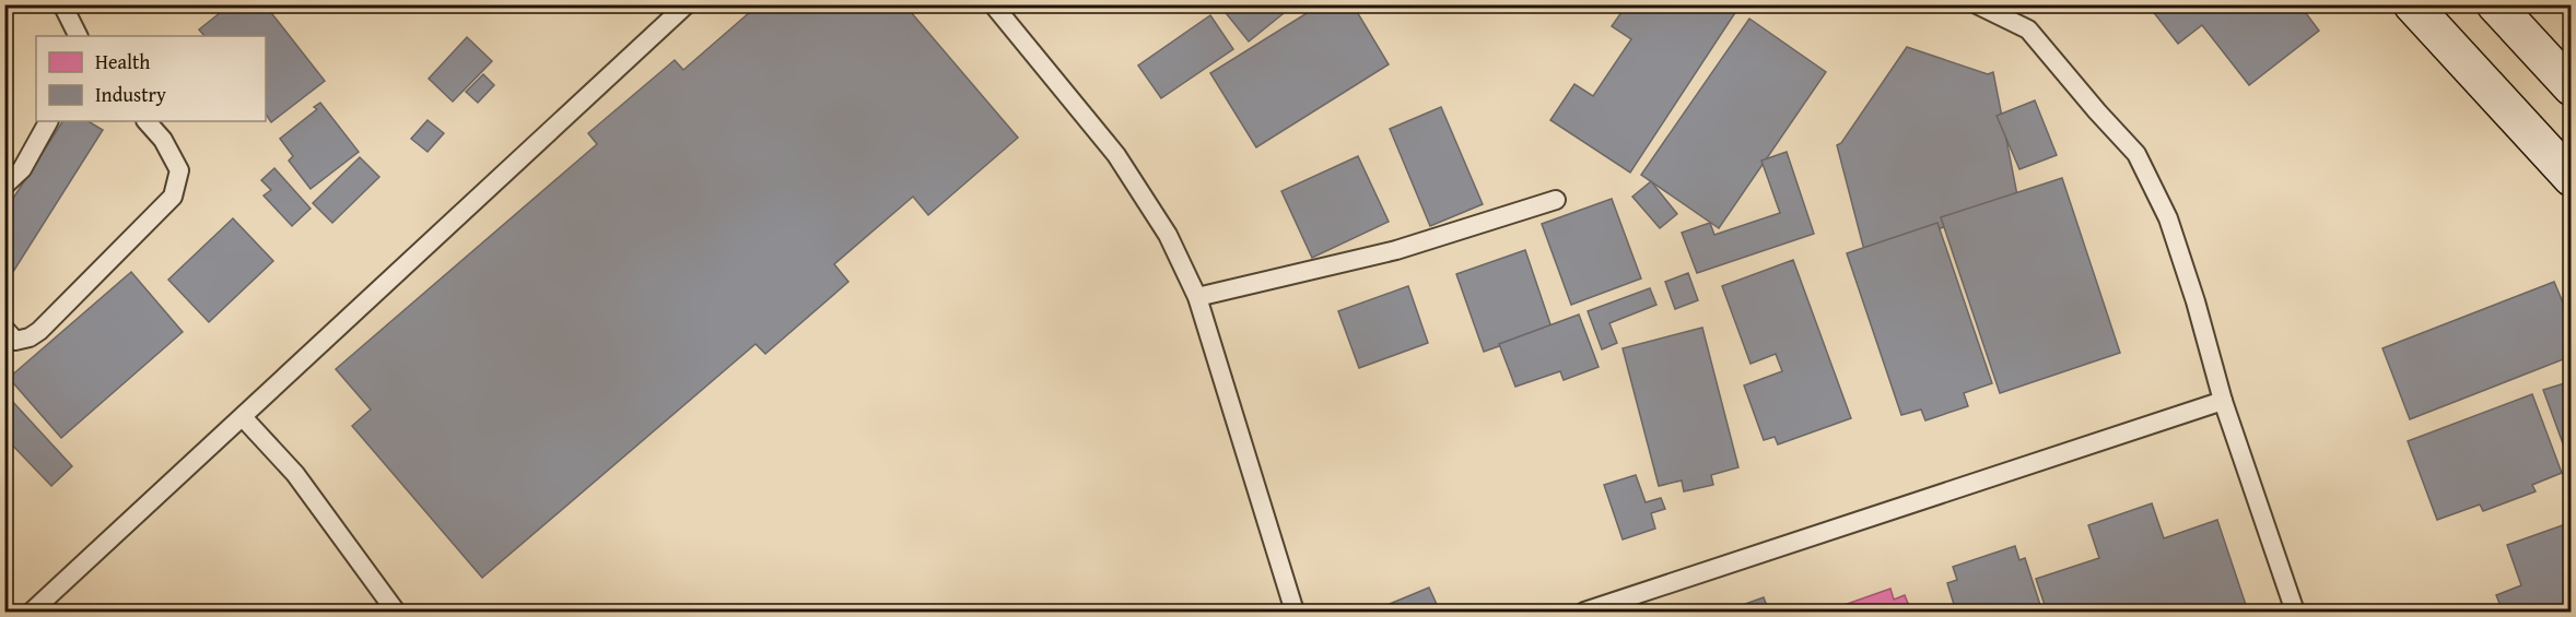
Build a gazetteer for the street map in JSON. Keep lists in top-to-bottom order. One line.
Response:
{"legend":["Health","Industry"]}
